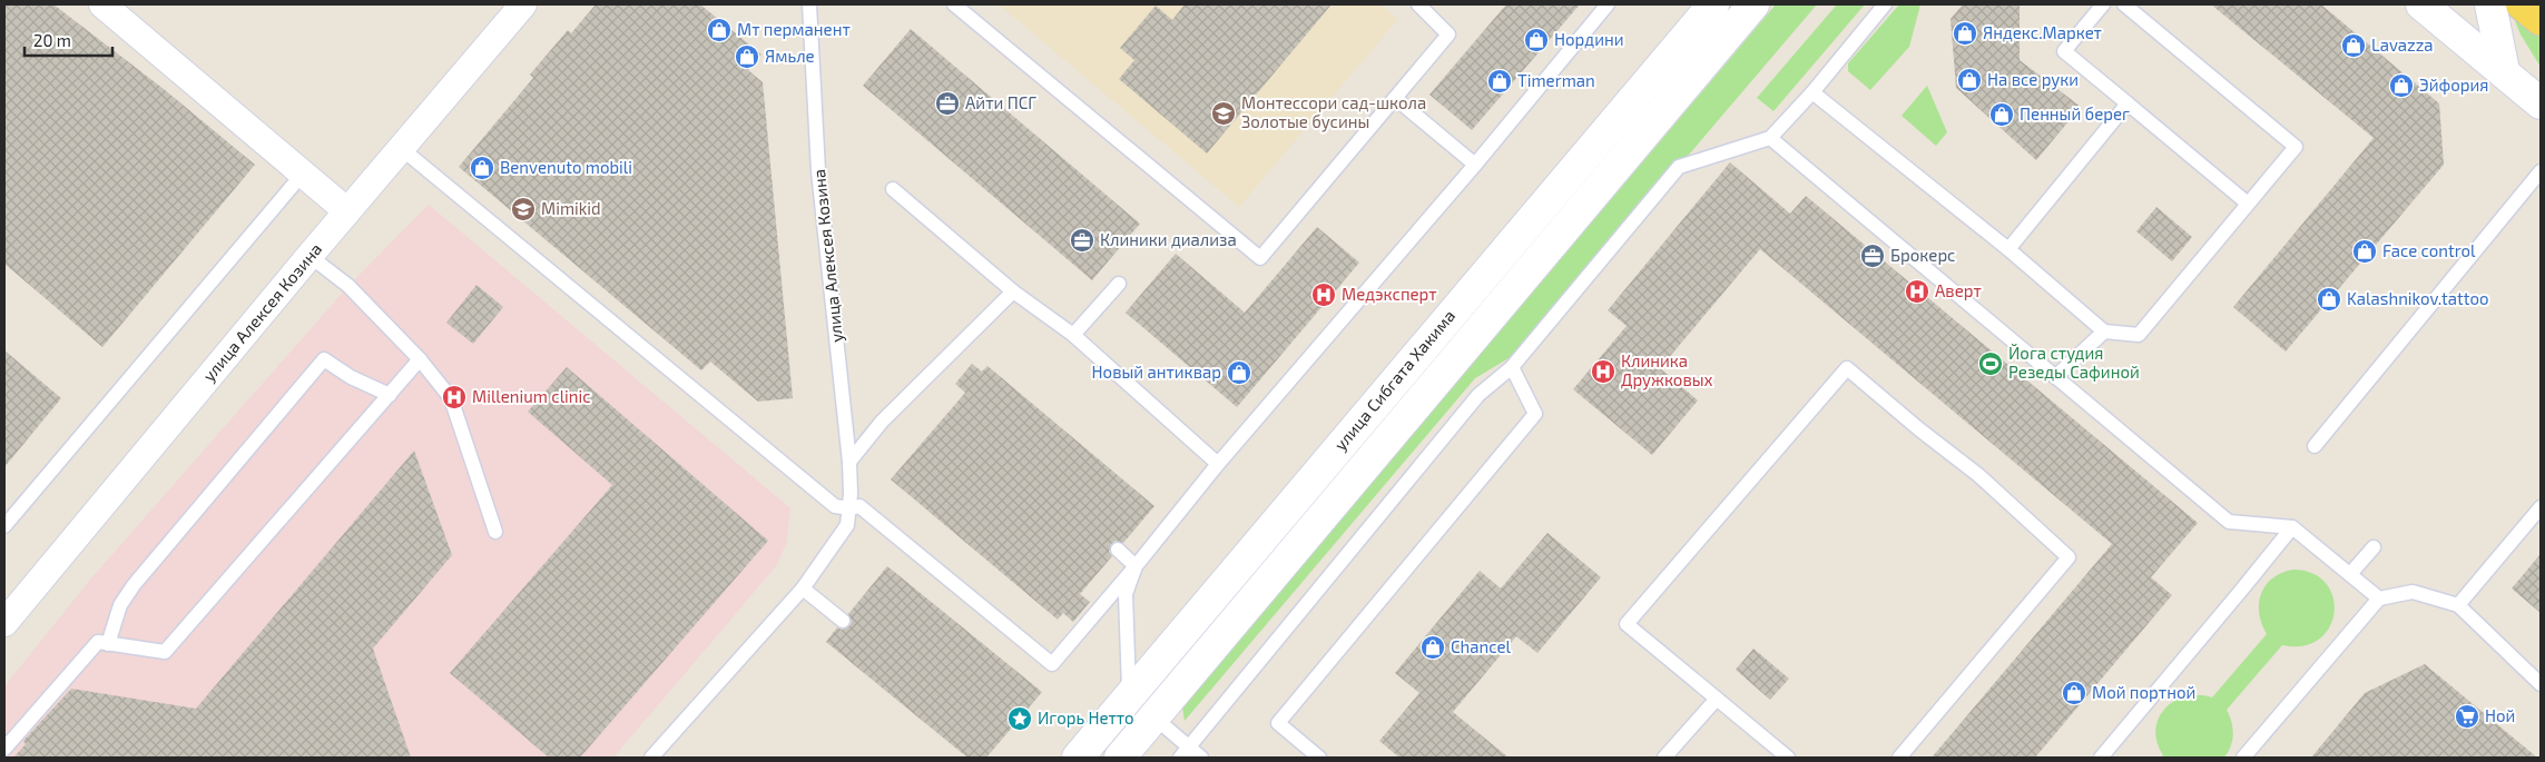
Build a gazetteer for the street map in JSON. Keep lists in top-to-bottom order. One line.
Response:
{"streets":{"main road":["улица Сибгата Хакима"],"street":["улица Алексея Козина"]},"places":{"shop":["Мт перманент","Яндекс.Маркет","Нордини","Lavazza","Ямьле","На все руки","Timerman","Эйфория","Пенный берег","Benvenuto mobili","Face control","Kalashnikov.tattoo","Новый антиквар","Chancel","Мой портной"],"office":["Айти ПСГ","Клиники диализа","Брокерс"],"school or university":["Монтессори сад-школа Золотые бусины","Mimikid"],"hospital":["Аверт","Медэксперт","Клиника Дружковых","Millenium clinic"],"sports":["Йога студия Резеды Сафиной"],"supermarket":["Ной"],"place":["Игорь Нетто"]},"scale_bar":"20 m"}
